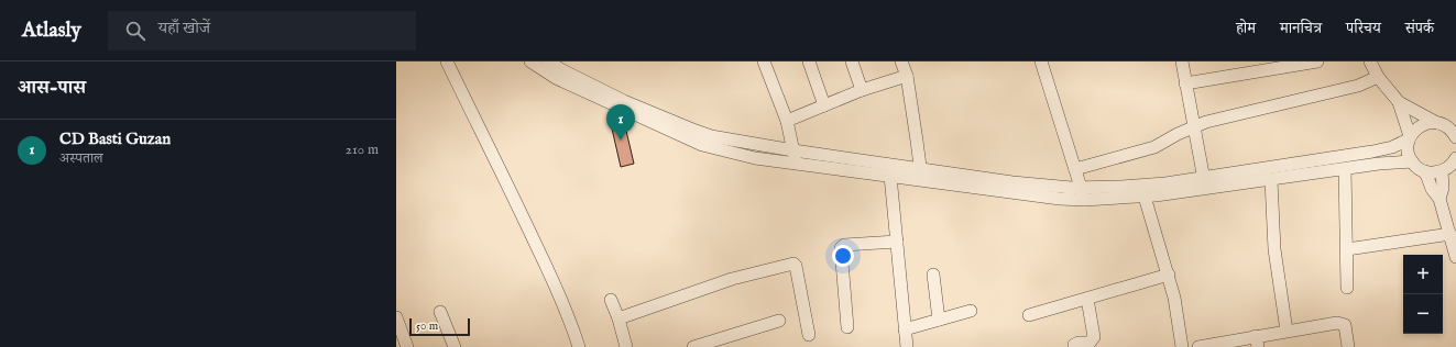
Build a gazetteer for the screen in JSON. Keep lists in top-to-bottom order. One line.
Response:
{"scale_bar":"50 m","page":{"header":"Atlasly","search":"यहाँ खोजें","nav":["होम","मानचित्र","परिचय","संपर्क"],"heading":"आस-पास","pins":"1","list":[{"mark":"1","name":"CD Basti Guzan","note":"अस्पताल","value":"210 m"}],"map_buttons":["+","−"],"scale":"50 m"}}
